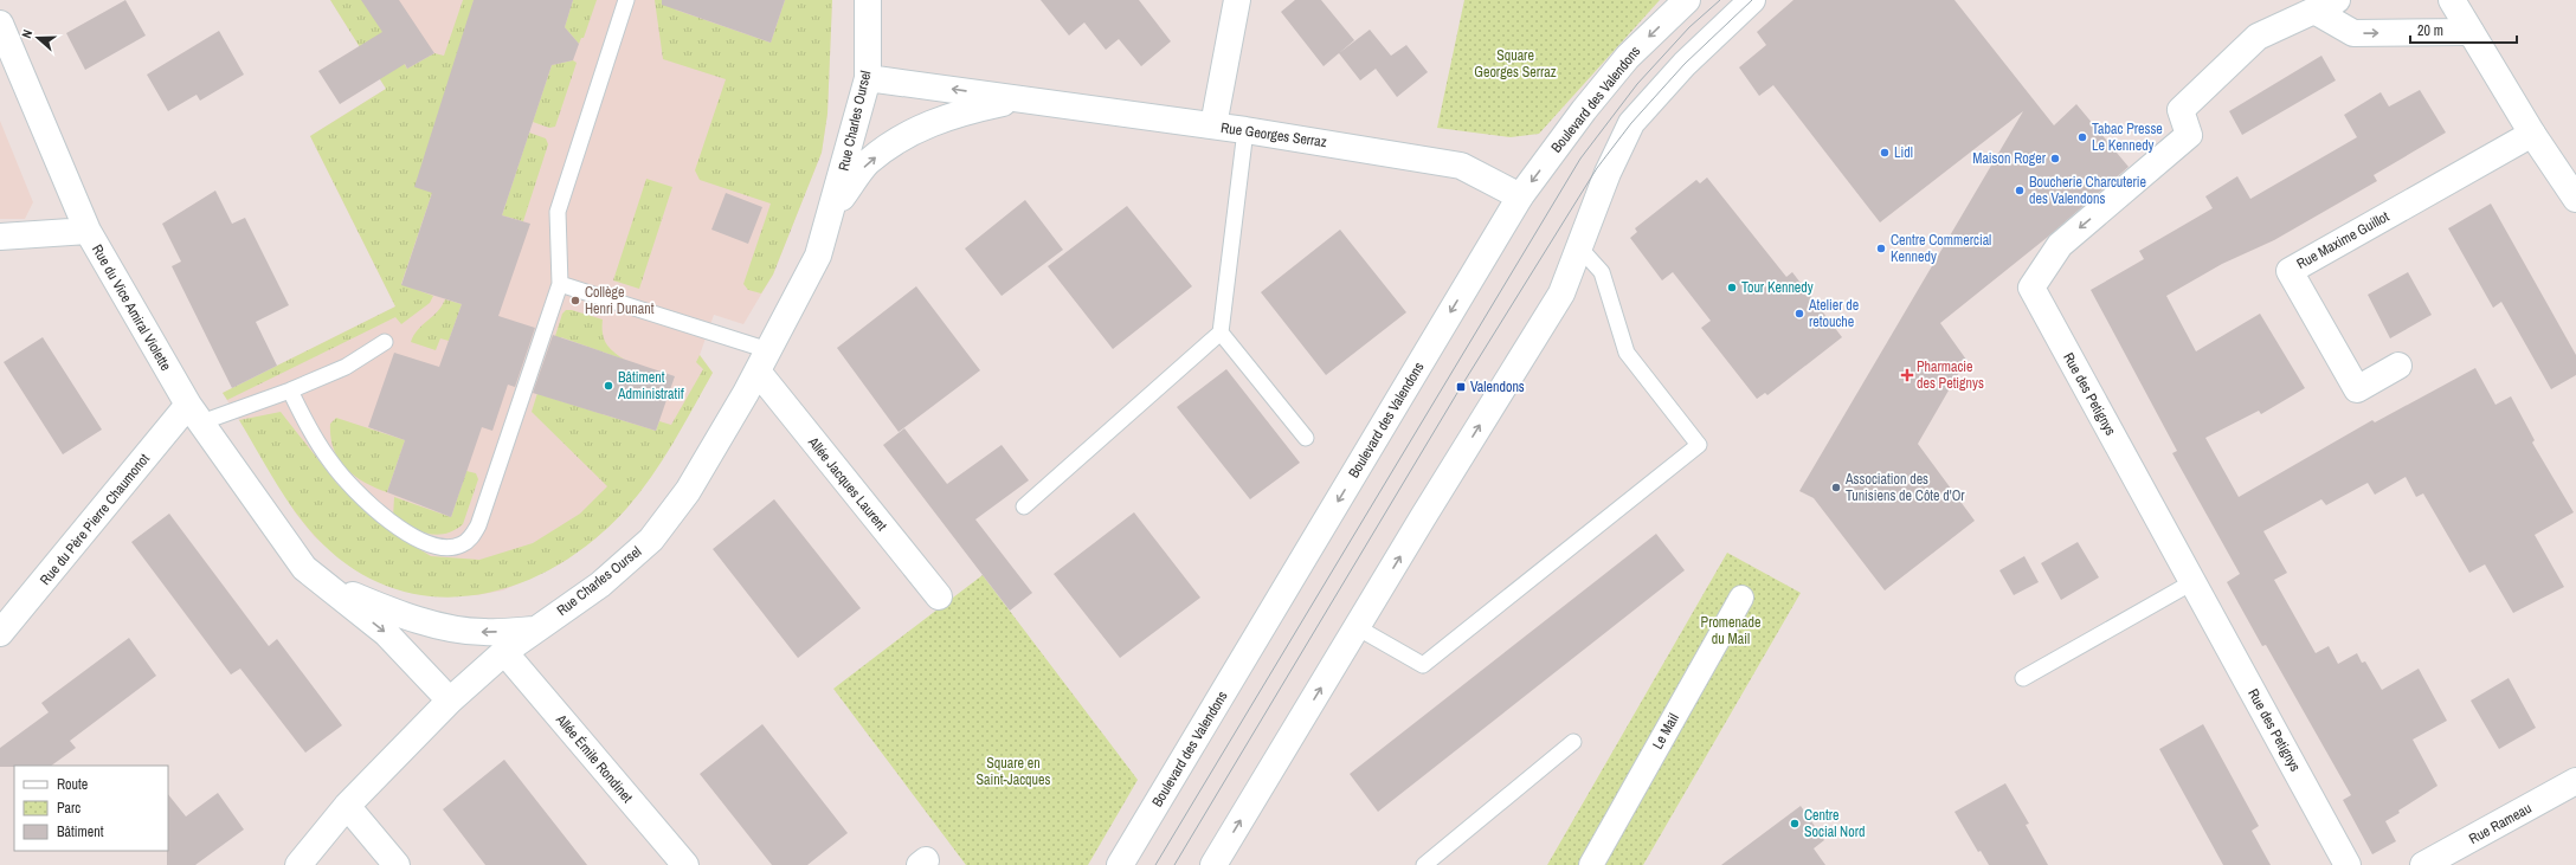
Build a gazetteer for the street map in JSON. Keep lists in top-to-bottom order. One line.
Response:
{"streets":{"street":["Boulevard des Valendons","Rue Charles Oursel","Rue Georges Serraz","Rue Maxime Guillot","Rue du Vice Amiral Violette","Rue des Petignys","Allée Jacques Laurent","Rue du Père Pierre Chaumonot","Le Mail","Allée Émile Rondinet","Rue Rameau"]},"crossings":[["Boulevard des Valendons","Rue Georges Serraz"],["Rue Charles Oursel","Rue Georges Serraz"],["Rue Charles Oursel","Rue du Vice Amiral Violette"],["Rue Charles Oursel","Allée Jacques Laurent"],["Rue Charles Oursel","Allée Émile Rondinet"],["Rue du Vice Amiral Violette","Rue du Père Pierre Chaumonot"]],"parks":["Square Georges Serraz","Promenade du Mail","Square en Saint-Jacques"],"places":{"other":["Tabac Presse Le Kennedy","Lidl","Maison Roger","Boucherie Charcuterie des Valendons","Centre Commercial Kennedy","Tour Kennedy","Collège Henri Dunant","Atelier de retouche","Bâtiment Administratif","Association des Tunisiens de Côte d'Or","Centre Social Nord"],"health":["Pharmacie des Petignys"],"transit":["Valendons"]},"legend":["Route","Parc","Bâtiment"],"scale_bar":"20 m","north":"left"}
